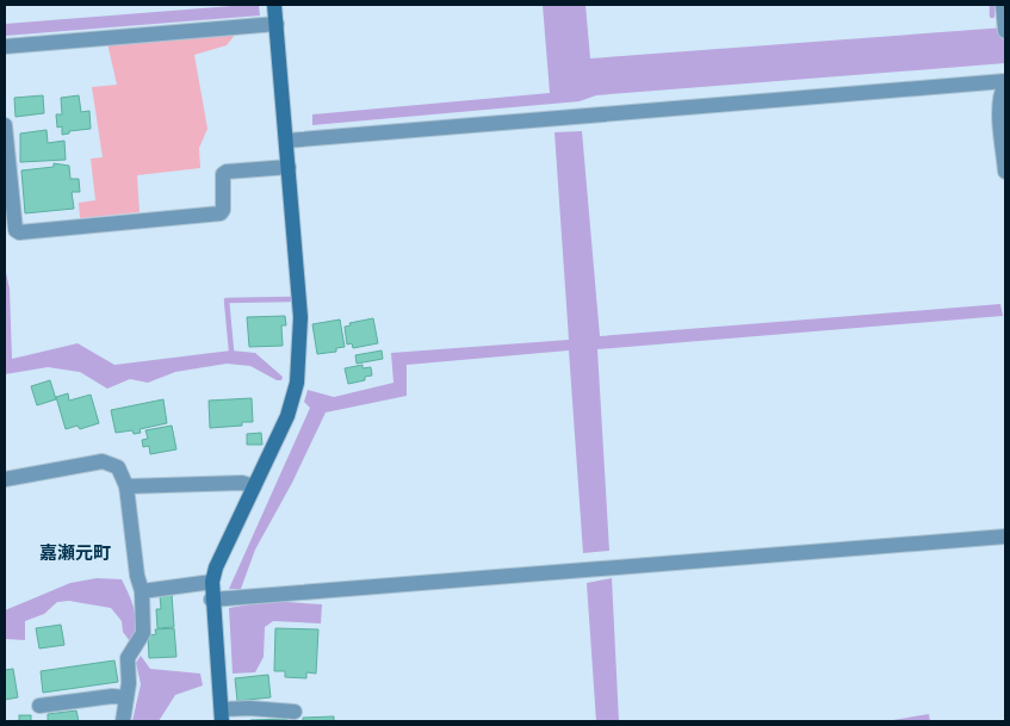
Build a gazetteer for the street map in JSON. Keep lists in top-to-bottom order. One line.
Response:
{"districts":["嘉瀬元町"]}
